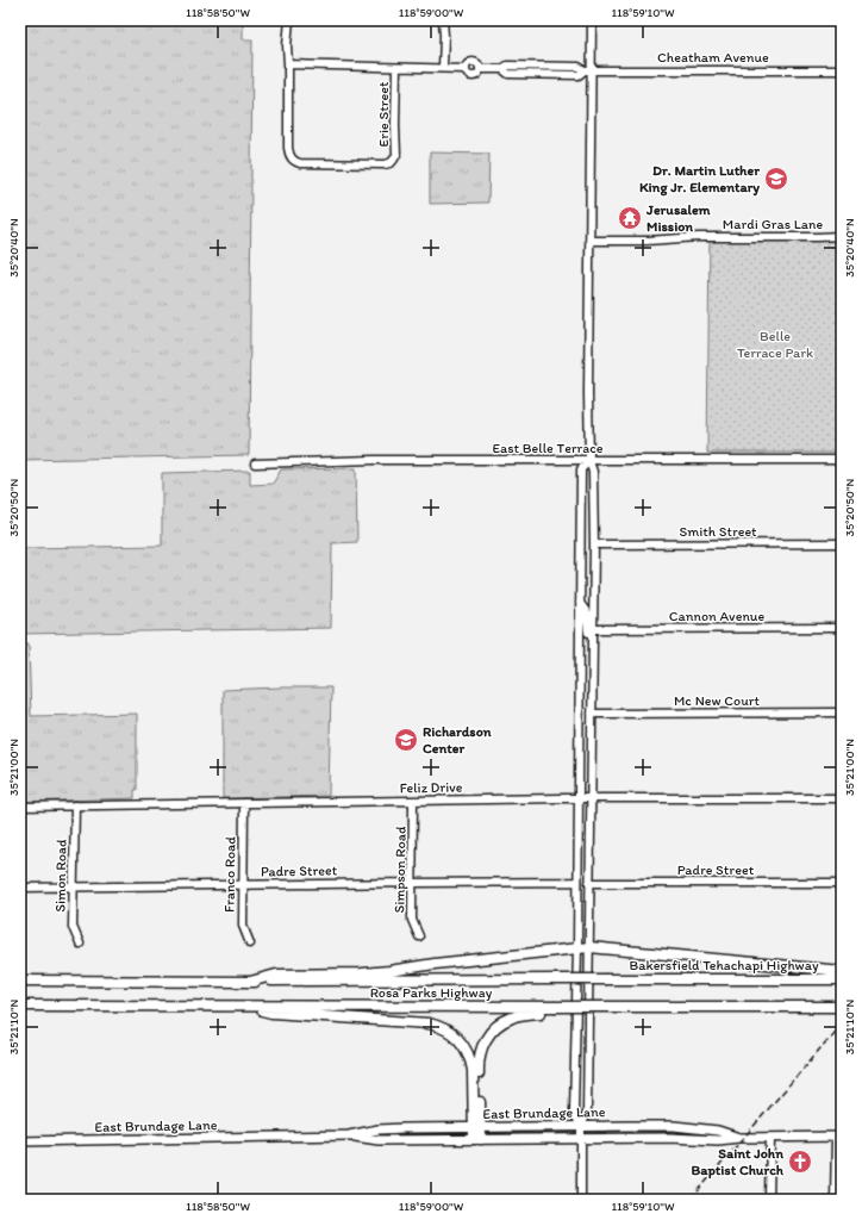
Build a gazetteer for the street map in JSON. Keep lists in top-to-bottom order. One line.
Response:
{"streets":{"highway":["Bakersfield Tehachapi Highway","Rosa Parks Highway"],"main road":["East Brundage Lane"],"street":["Cheatham Avenue","Erie Street","Mardi Gras Lane","East Belle Terrace","Smith Street","Cannon Avenue","Mc New Court","Feliz Drive","Simpson Road","Padre Street","Franco Road","Simon Road"]},"crossings":[["Feliz Drive","Simpson Road"],["Feliz Drive","Franco Road"],["Feliz Drive","Simon Road"],["Simpson Road","Padre Street"],["Padre Street","Franco Road"],["Padre Street","Simon Road"],["Bakersfield Tehachapi Highway","Rosa Parks Highway"]],"parks":["Belle Terrace Park"],"places":{"school or university":["Dr. Martin Luther King Jr. Elementary","Richardson Center"],"temple":["Jerusalem Mission"],"church":["Saint John Baptist Church"]},"coordinates":["118°58'50\"W","118°59'00\"W","118°59'10\"W","35°20'40\"N","35°20'50\"N","35°21'00\"N","35°21'10\"N"]}
